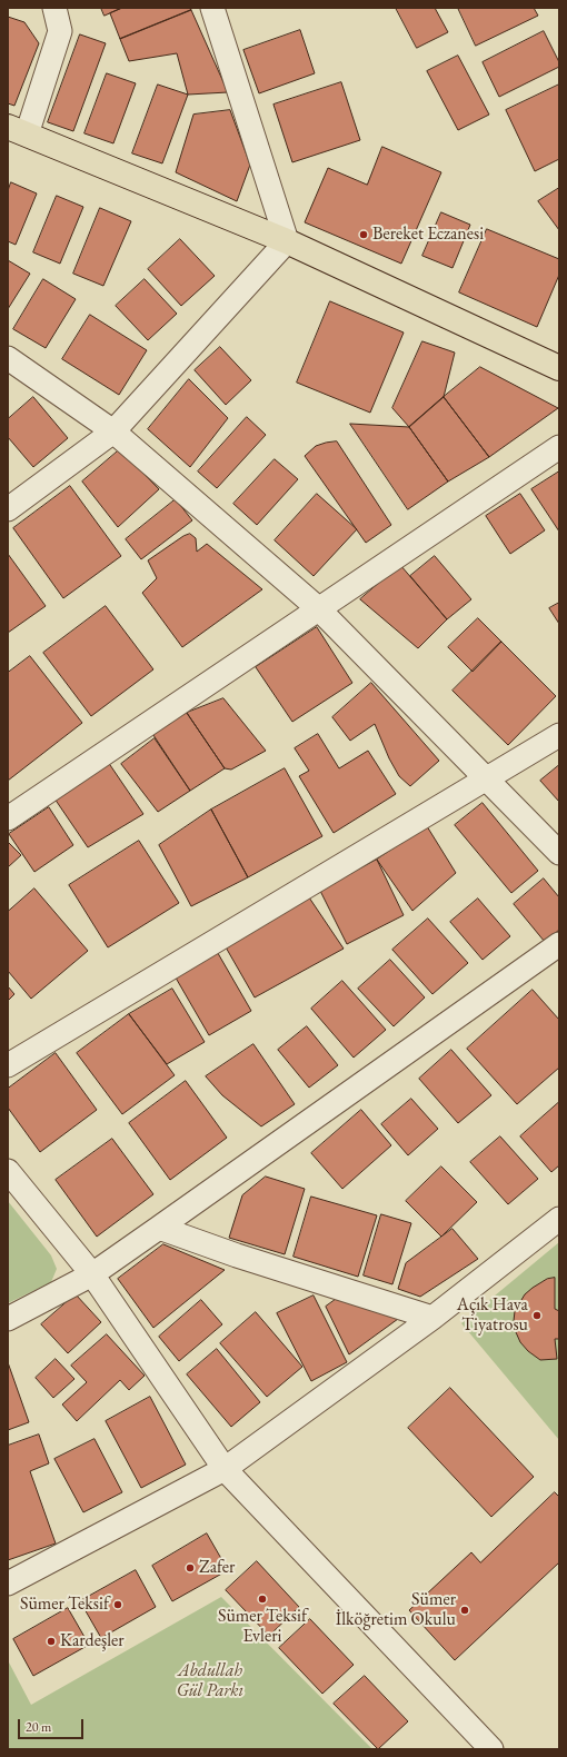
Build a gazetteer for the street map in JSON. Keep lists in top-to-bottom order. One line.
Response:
{"parks":["Abdullah Gül Parkı"],"places":["Bereket Eczanesi","Açık Hava Tiyatrosu","Zafer","Sümer Teksif Evleri","Sümer Teksif","Sümer İlköğretim Okulu","Kardeşler"],"scale_bar":"20 m"}
